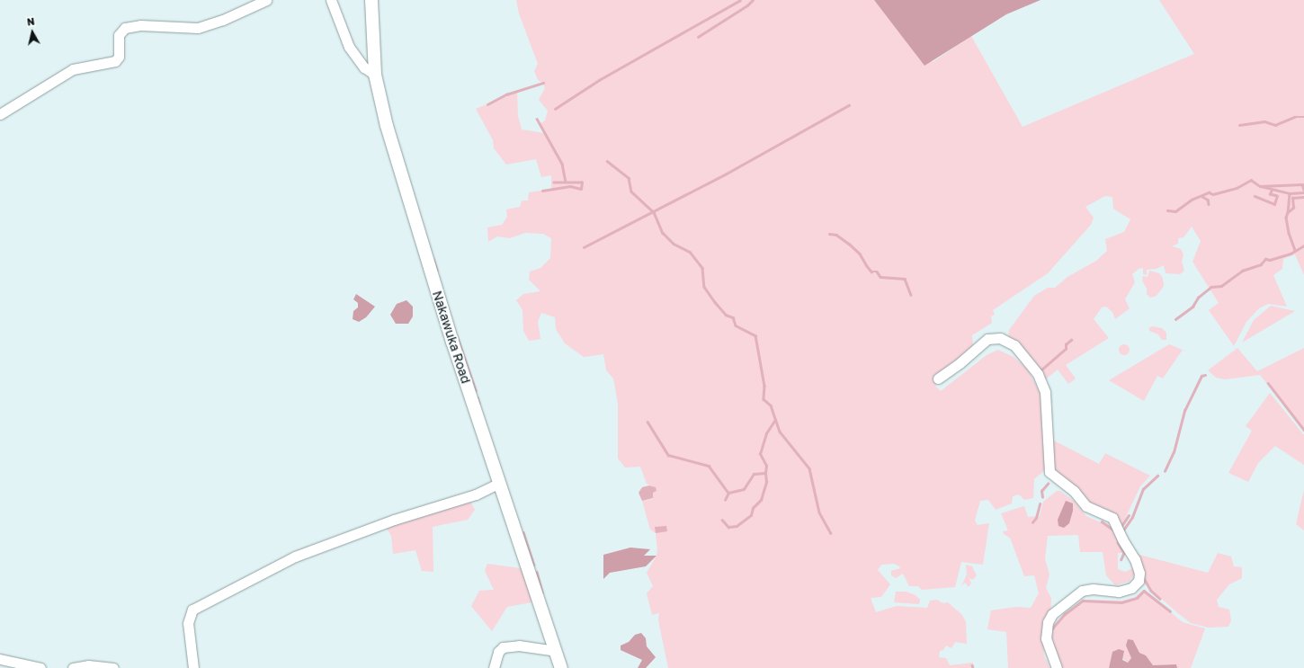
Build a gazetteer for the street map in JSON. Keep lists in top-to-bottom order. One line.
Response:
{"streets":{"main road":["Nakawuka Road"]},"north":"top"}
